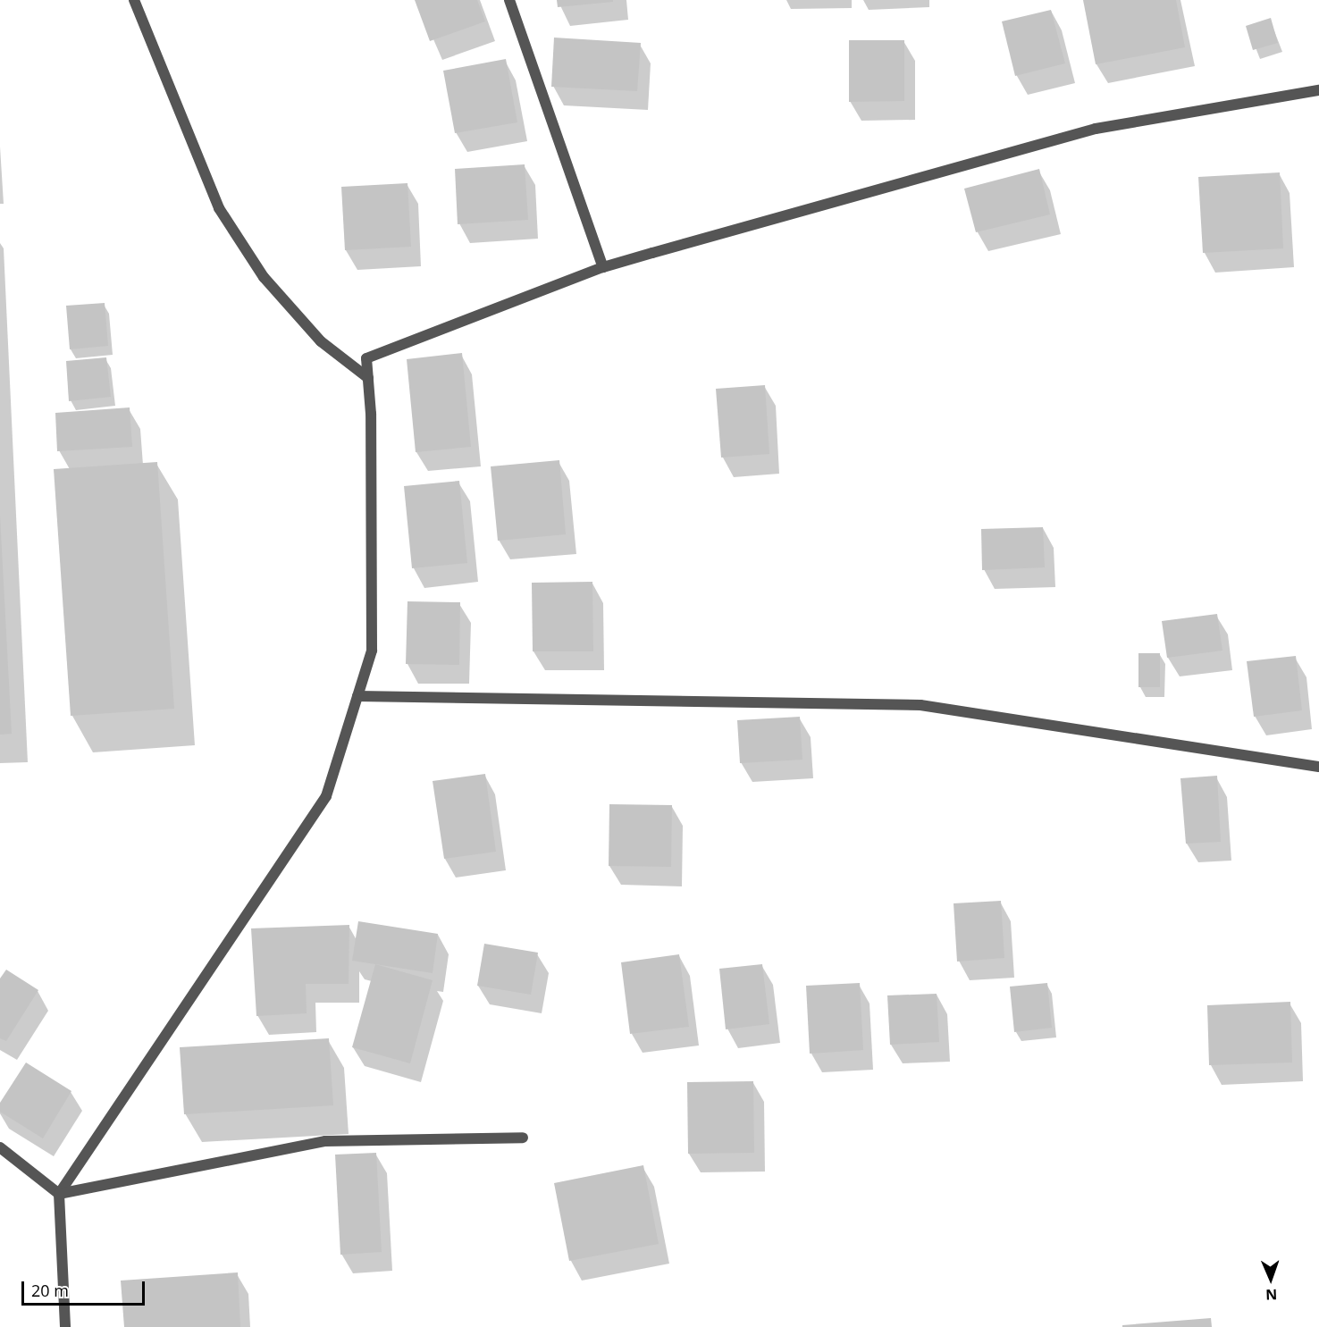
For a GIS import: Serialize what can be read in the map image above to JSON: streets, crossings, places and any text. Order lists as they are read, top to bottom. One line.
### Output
{"scale_bar":"20 m","north":"bottom"}
